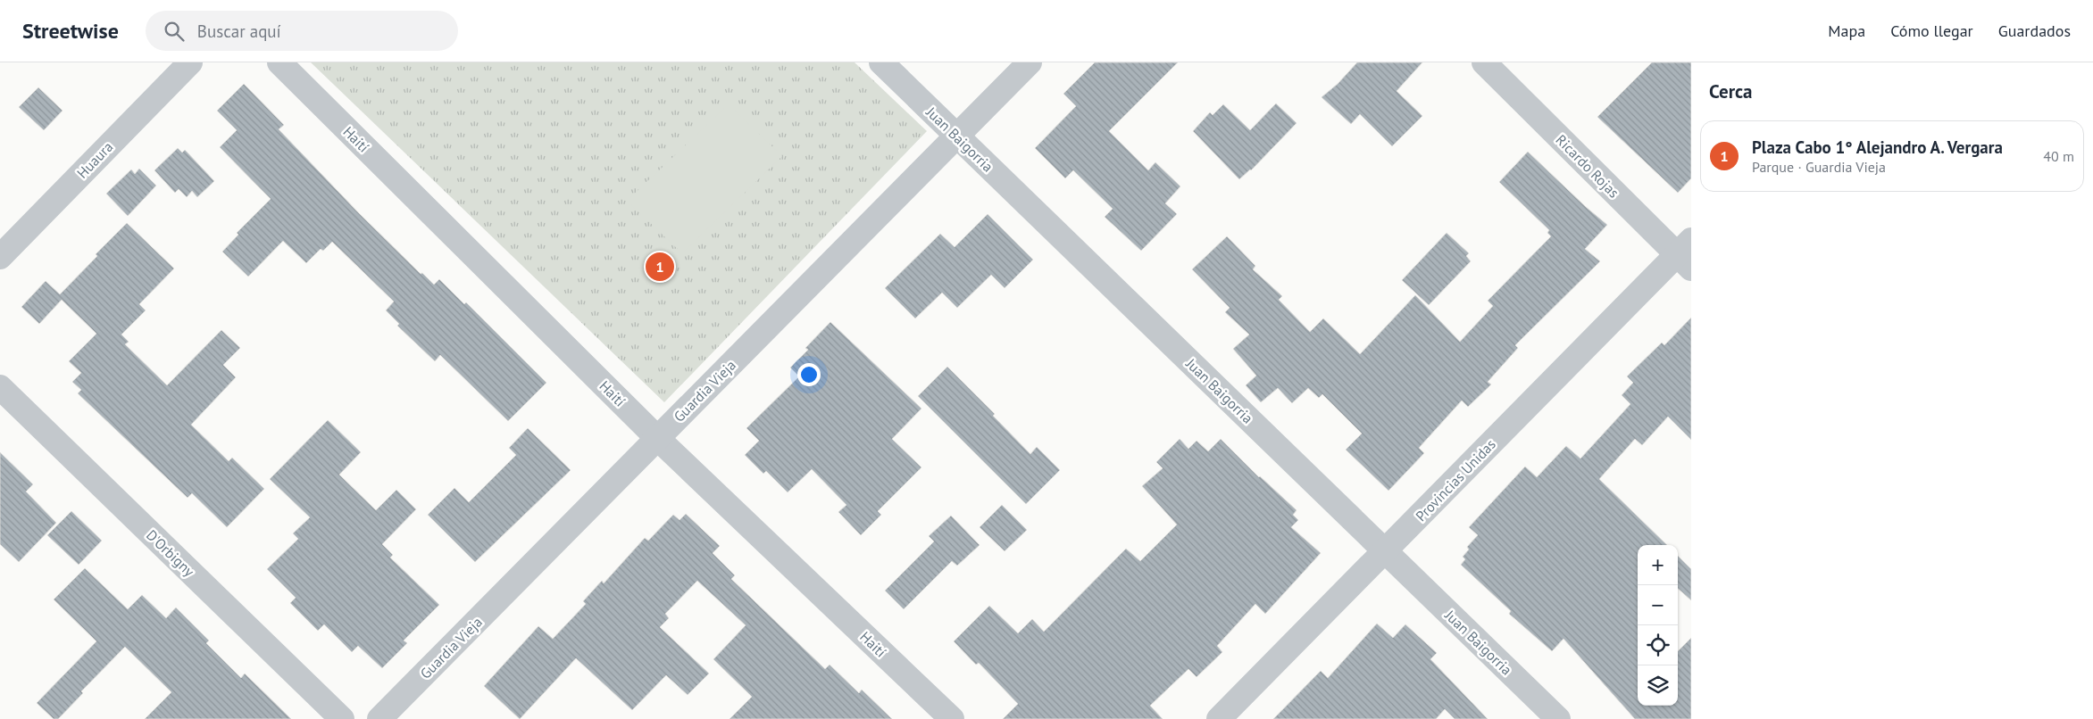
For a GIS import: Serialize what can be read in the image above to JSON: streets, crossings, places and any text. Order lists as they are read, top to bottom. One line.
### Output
{"streets":{"street":["Haití","Juan Baigorria","Huaura","Ricardo Rojas","Guardia Vieja","Provincias Unidas","D'Orbigny"]},"crossings":[["Haití","Guardia Vieja"],["Juan Baigorria","Guardia Vieja"],["Juan Baigorria","Provincias Unidas"],["Ricardo Rojas","Provincias Unidas"]],"page":{"header":"Streetwise","search":"Buscar aquí","nav":["Mapa","Cómo llegar","Guardados"],"heading":"Cerca","list":[{"mark":"1","name":"Plaza Cabo 1° Alejandro A. Vergara","note":"Parque · Guardia Vieja","value":"40 m"}],"pins":"1","map_buttons":["+","−"]}}
